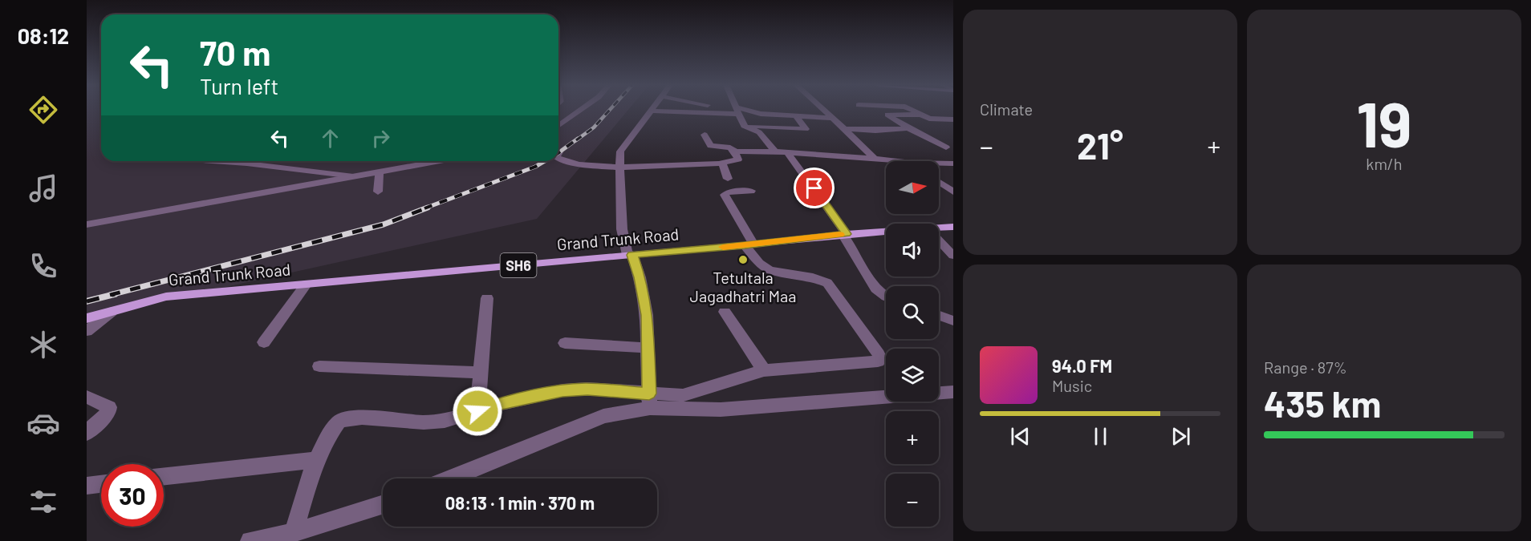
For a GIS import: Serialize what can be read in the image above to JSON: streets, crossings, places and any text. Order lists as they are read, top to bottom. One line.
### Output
{"streets":{"main road":["Grand Trunk Road","SH6"]},"places":["Tetultala Jagadhatri Maa"],"north":"right","page":{"tabs":"08:12","tile":["Climate",["19","km/h"],["Range · 87%","435 km"]],"turn":["70 m","Turn left"],"heat":["−","21°","+"],"map_buttons":["+","−"],"song":["94.0 FM","Music"],"limit":"30","trip":"08:13 · 1 min · 370 m"}}
